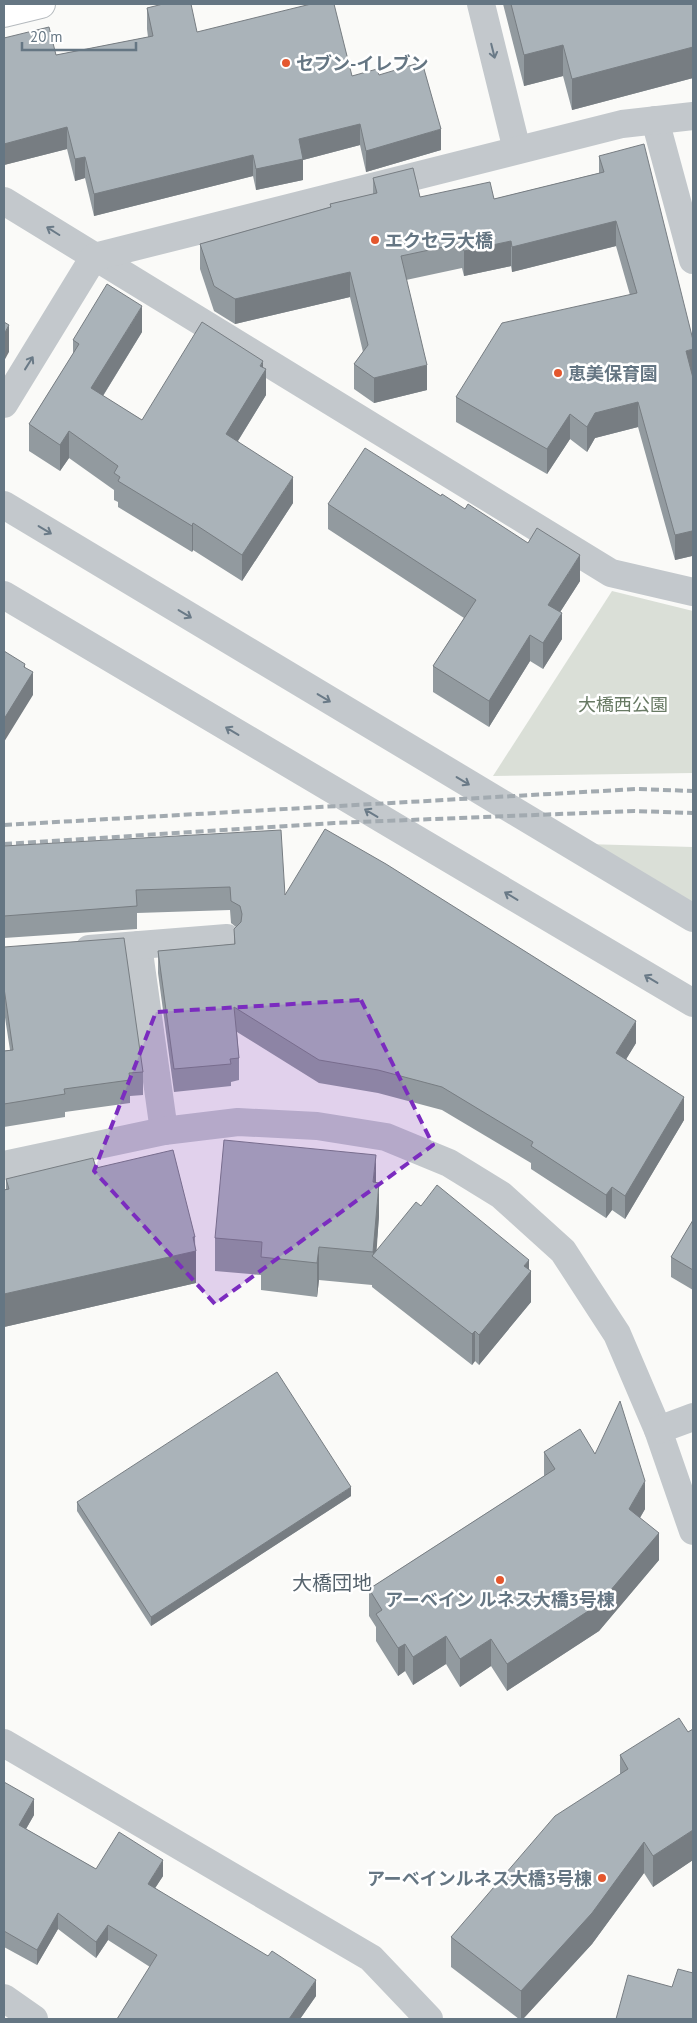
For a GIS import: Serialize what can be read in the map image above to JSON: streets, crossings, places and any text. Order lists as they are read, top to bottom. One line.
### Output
{"districts":["大橋団地"],"parks":["大橋西公園"],"places":["セブン-イレブン","エクセラ大橋","恵美保育園","アーベイン ルネス大橋3号棟","アーベインルネス大橋3号棟"],"scale_bar":"20 m"}
